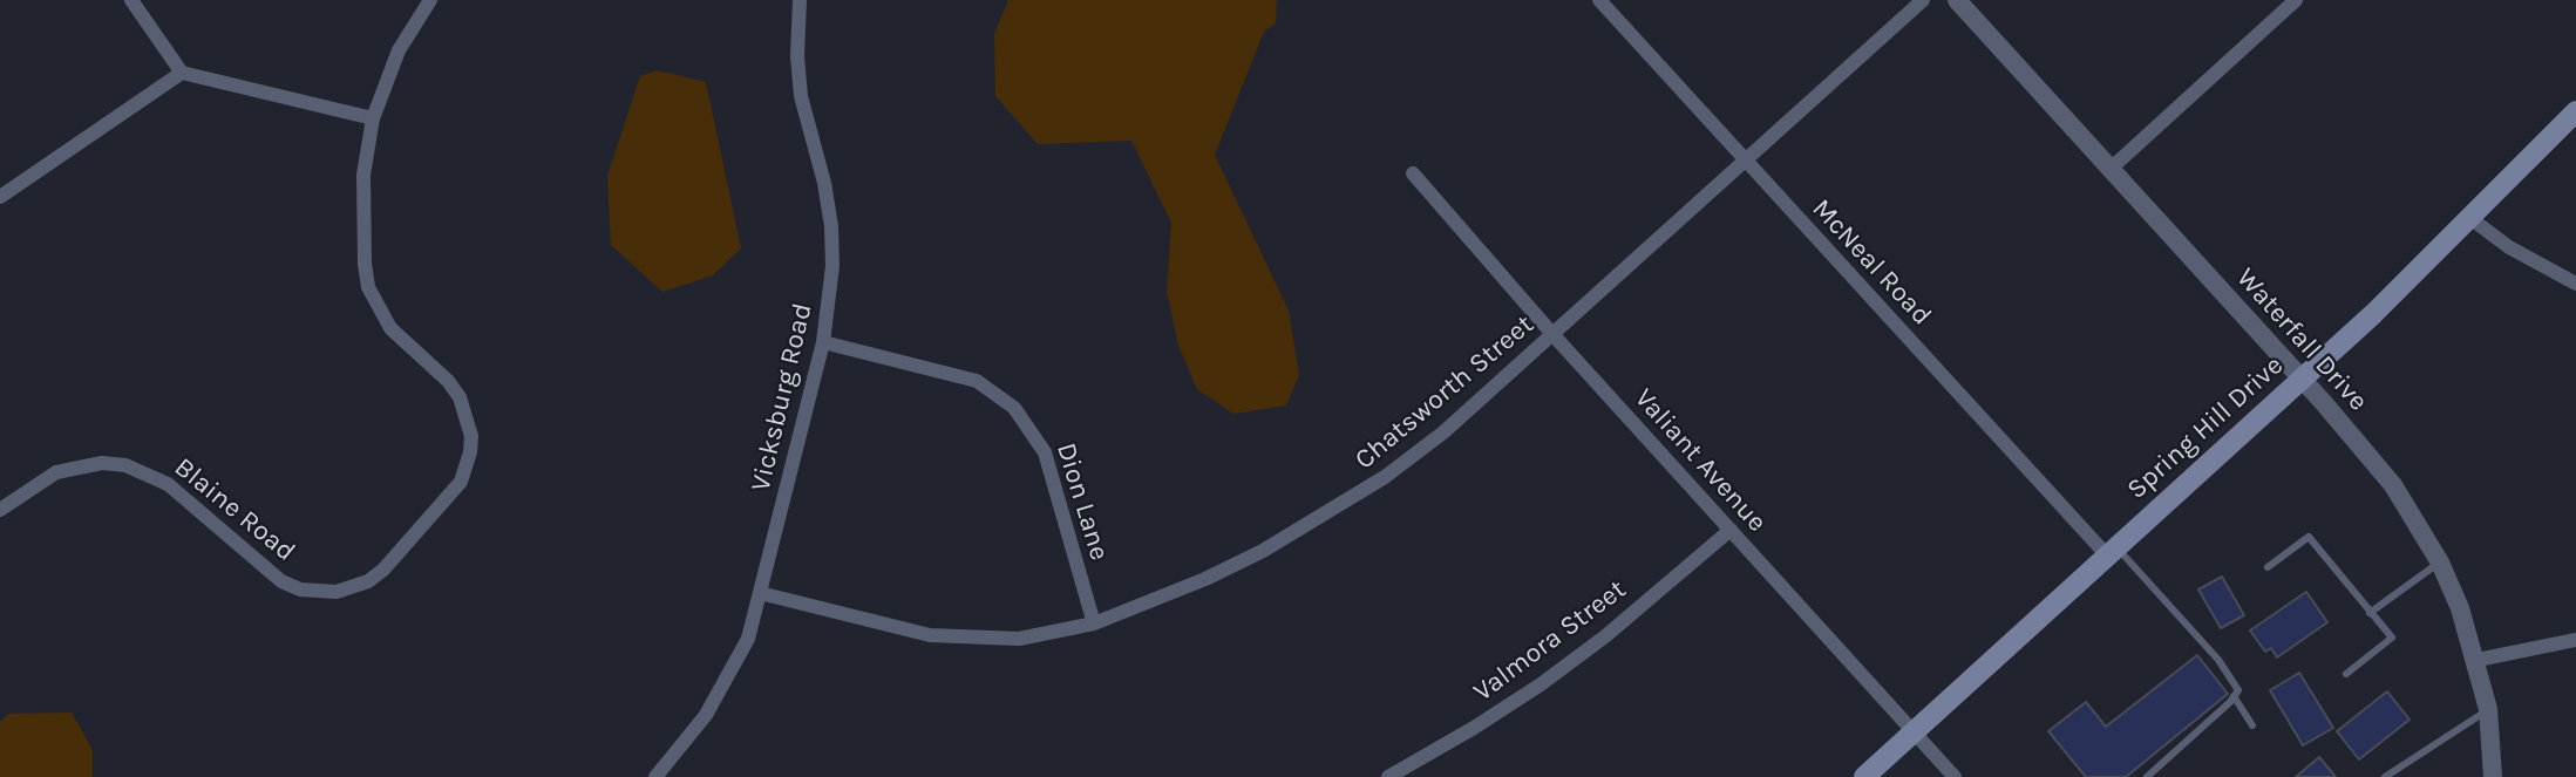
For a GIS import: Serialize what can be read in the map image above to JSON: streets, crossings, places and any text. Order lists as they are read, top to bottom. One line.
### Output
{"streets":{"main road":["Spring Hill Drive"],"street":["McNeal Road","Waterfall Drive","Chatsworth Street","Vicksburg Road","Valiant Avenue","Dion Lane","Blaine Road","Valmora Street"]},"crossings":[["McNeal Road","Chatsworth Street"],["McNeal Road","Spring Hill Drive"],["Waterfall Drive","Spring Hill Drive"],["Chatsworth Street","Vicksburg Road"],["Chatsworth Street","Valiant Avenue"],["Chatsworth Street","Dion Lane"],["Vicksburg Road","Dion Lane"],["Spring Hill Drive","Valiant Avenue"],["Valiant Avenue","Valmora Street"]]}
